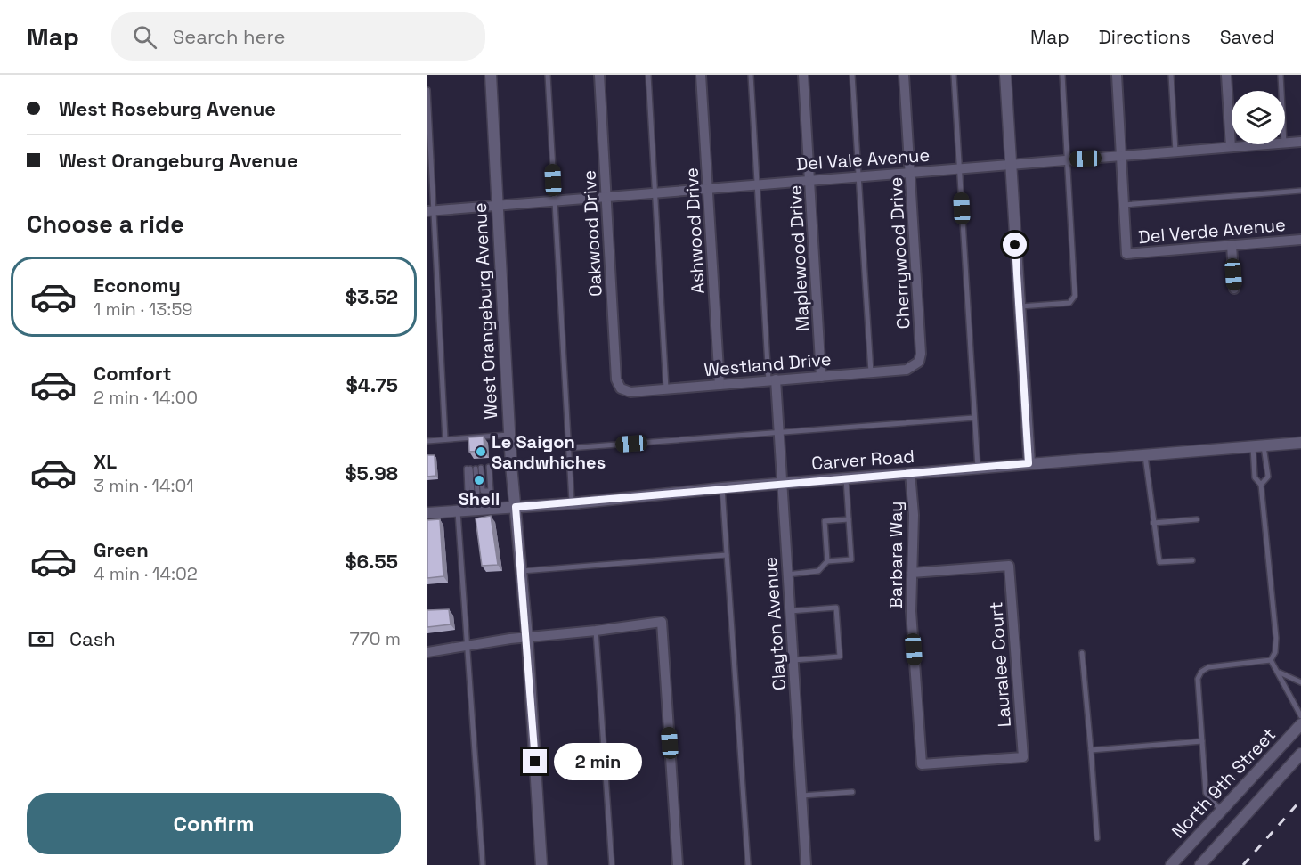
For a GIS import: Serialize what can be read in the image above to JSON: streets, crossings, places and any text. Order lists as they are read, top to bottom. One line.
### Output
{"streets":{"street":["Del Vale Avenue","Ashwood Drive","Del Verde Avenue","Oakwood Drive","Cherrywood Drive","Maplewood Drive","West Orangeburg Avenue","Westland Drive","Carver Road","Barbara Way","Clayton Avenue","Lauralee Court","North 9th Street"]},"crossings":[["Del Vale Avenue","Ashwood Drive"],["Del Vale Avenue","Oakwood Drive"],["Del Vale Avenue","Cherrywood Drive"],["Del Vale Avenue","Maplewood Drive"],["Del Vale Avenue","West Orangeburg Avenue"],["Ashwood Drive","Westland Drive"],["Oakwood Drive","Westland Drive"],["Cherrywood Drive","Westland Drive"],["Maplewood Drive","Westland Drive"],["West Orangeburg Avenue","Carver Road"],["Westland Drive","Clayton Avenue"],["Carver Road","Barbara Way"],["Carver Road","Clayton Avenue"],["Barbara Way","Lauralee Court"]],"places":["Le Saigon Sandwhiches","Shell"],"page":{"header":"Map","search":"Search here","nav":["Map","Directions","Saved"],"banner":["West Roseburg Avenue","West Orangeburg Avenue"],"heading":"Choose a ride","list":[{"name":"Economy","note":"1 min · 13:59","value":"$3.52"},{"name":"Comfort","note":"2 min · 14:00","value":"$4.75"},{"name":"XL","note":"3 min · 14:01","value":"$5.98"},{"name":"Green","note":"4 min · 14:02","value":"$6.55"}],"pay":["Cash","770 m"],"bubble":"2 min","buttons":"Confirm"}}
